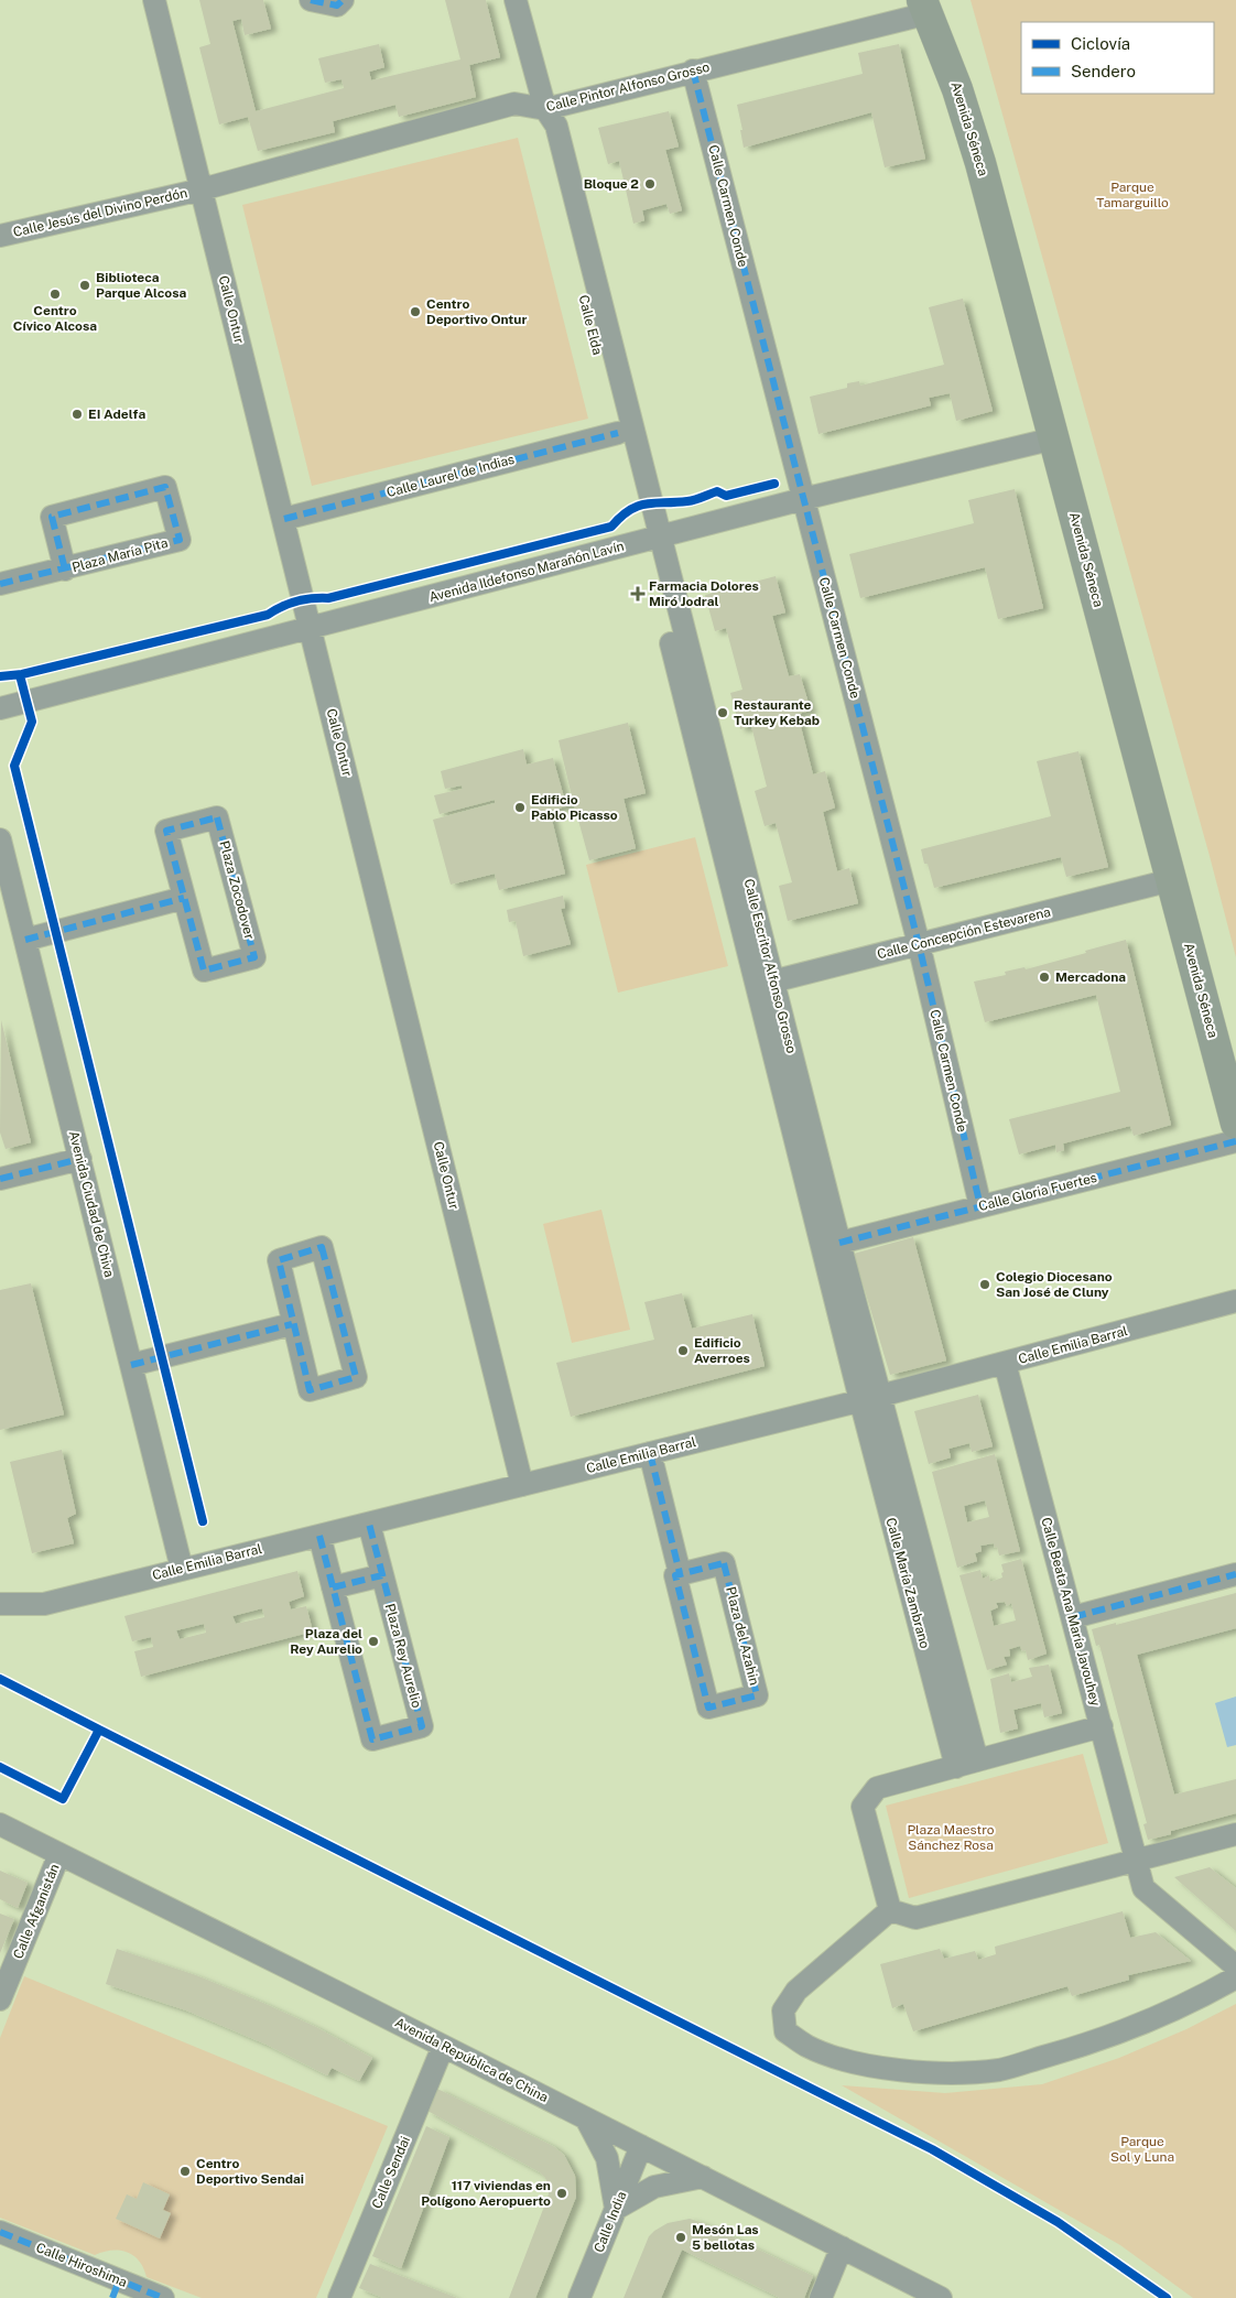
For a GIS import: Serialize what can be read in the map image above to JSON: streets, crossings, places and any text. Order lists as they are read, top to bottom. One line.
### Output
{"streets":{"street":["Calle Pintor Alfonso Grosso","Avenida Séneca","Calle Carmen Conde","Calle Jesús del Divino Perdón","Calle Ontur","Calle Elda","Calle Laurel de Indias","Plaza María Pita","Avenida Ildefonso Marañón Lavín","Plaza Zocodover","Calle Concepción Estevarena","Calle Escritor Alfonso Grosso","Calle Gloria Fuertes","Avenida Ciudad de Chiva","Calle Emilia Barral","Calle María Zambrano","Calle Beata Ana María Javouhey","Plaza del Azahin","Plaza Rey Aurelio","Calle Afganistán","Avenida República de China","Calle Sendai","Calle India","Calle Hiroshima"]},"crossings":[["Calle Pintor Alfonso Grosso","Avenida Séneca"],["Calle Pintor Alfonso Grosso","Calle Carmen Conde"],["Calle Pintor Alfonso Grosso","Calle Jesús del Divino Perdón"],["Calle Pintor Alfonso Grosso","Calle Ontur"],["Calle Pintor Alfonso Grosso","Calle Elda"],["Avenida Séneca","Avenida Ildefonso Marañón Lavín"],["Avenida Séneca","Calle Concepción Estevarena"],["Calle Carmen Conde","Avenida Ildefonso Marañón Lavín"],["Calle Carmen Conde","Calle Concepción Estevarena"],["Calle Carmen Conde","Calle Gloria Fuertes"],["Calle Jesús del Divino Perdón","Calle Ontur"],["Calle Ontur","Calle Laurel de Indias"],["Calle Ontur","Avenida Ildefonso Marañón Lavín"],["Calle Ontur","Calle Emilia Barral"],["Calle Elda","Calle Laurel de Indias"],["Calle Elda","Avenida Ildefonso Marañón Lavín"],["Calle Elda","Calle Escritor Alfonso Grosso"],["Avenida Ildefonso Marañón Lavín","Calle Escritor Alfonso Grosso"],["Calle Concepción Estevarena","Calle Escritor Alfonso Grosso"],["Calle Escritor Alfonso Grosso","Calle Gloria Fuertes"],["Calle Escritor Alfonso Grosso","Calle Emilia Barral"],["Calle Escritor Alfonso Grosso","Calle María Zambrano"],["Avenida Ciudad de Chiva","Calle Emilia Barral"],["Calle Emilia Barral","Calle María Zambrano"],["Calle Emilia Barral","Calle Beata Ana María Javouhey"],["Calle Emilia Barral","Plaza del Azahin"],["Calle Emilia Barral","Plaza Rey Aurelio"],["Calle Afganistán","Avenida República de China"],["Avenida República de China","Calle Sendai"],["Avenida República de China","Calle India"]],"parks":["Parque Tamarguillo","Plaza Maestro Sánchez Rosa","Parque Sol y Luna"],"places":{"other":["Bloque 2","Biblioteca Parque Alcosa","Centro Cívico Alcosa","Centro Deportivo Ontur","EI Adelfa","Restaurante Turkey Kebab","Edificio Pablo Picasso","Mercadona","Colegio Diocesano San José de Cluny","Edificio Averroes","Plaza del Rey Aurelio","Centro Deportivo Sendai","117 viviendas en Polígono Aeropuerto","Mesón Las 5 bellotas"],"health":["Farmacia Dolores Miró Jodral"]},"legend":["Ciclovía","Sendero"]}
